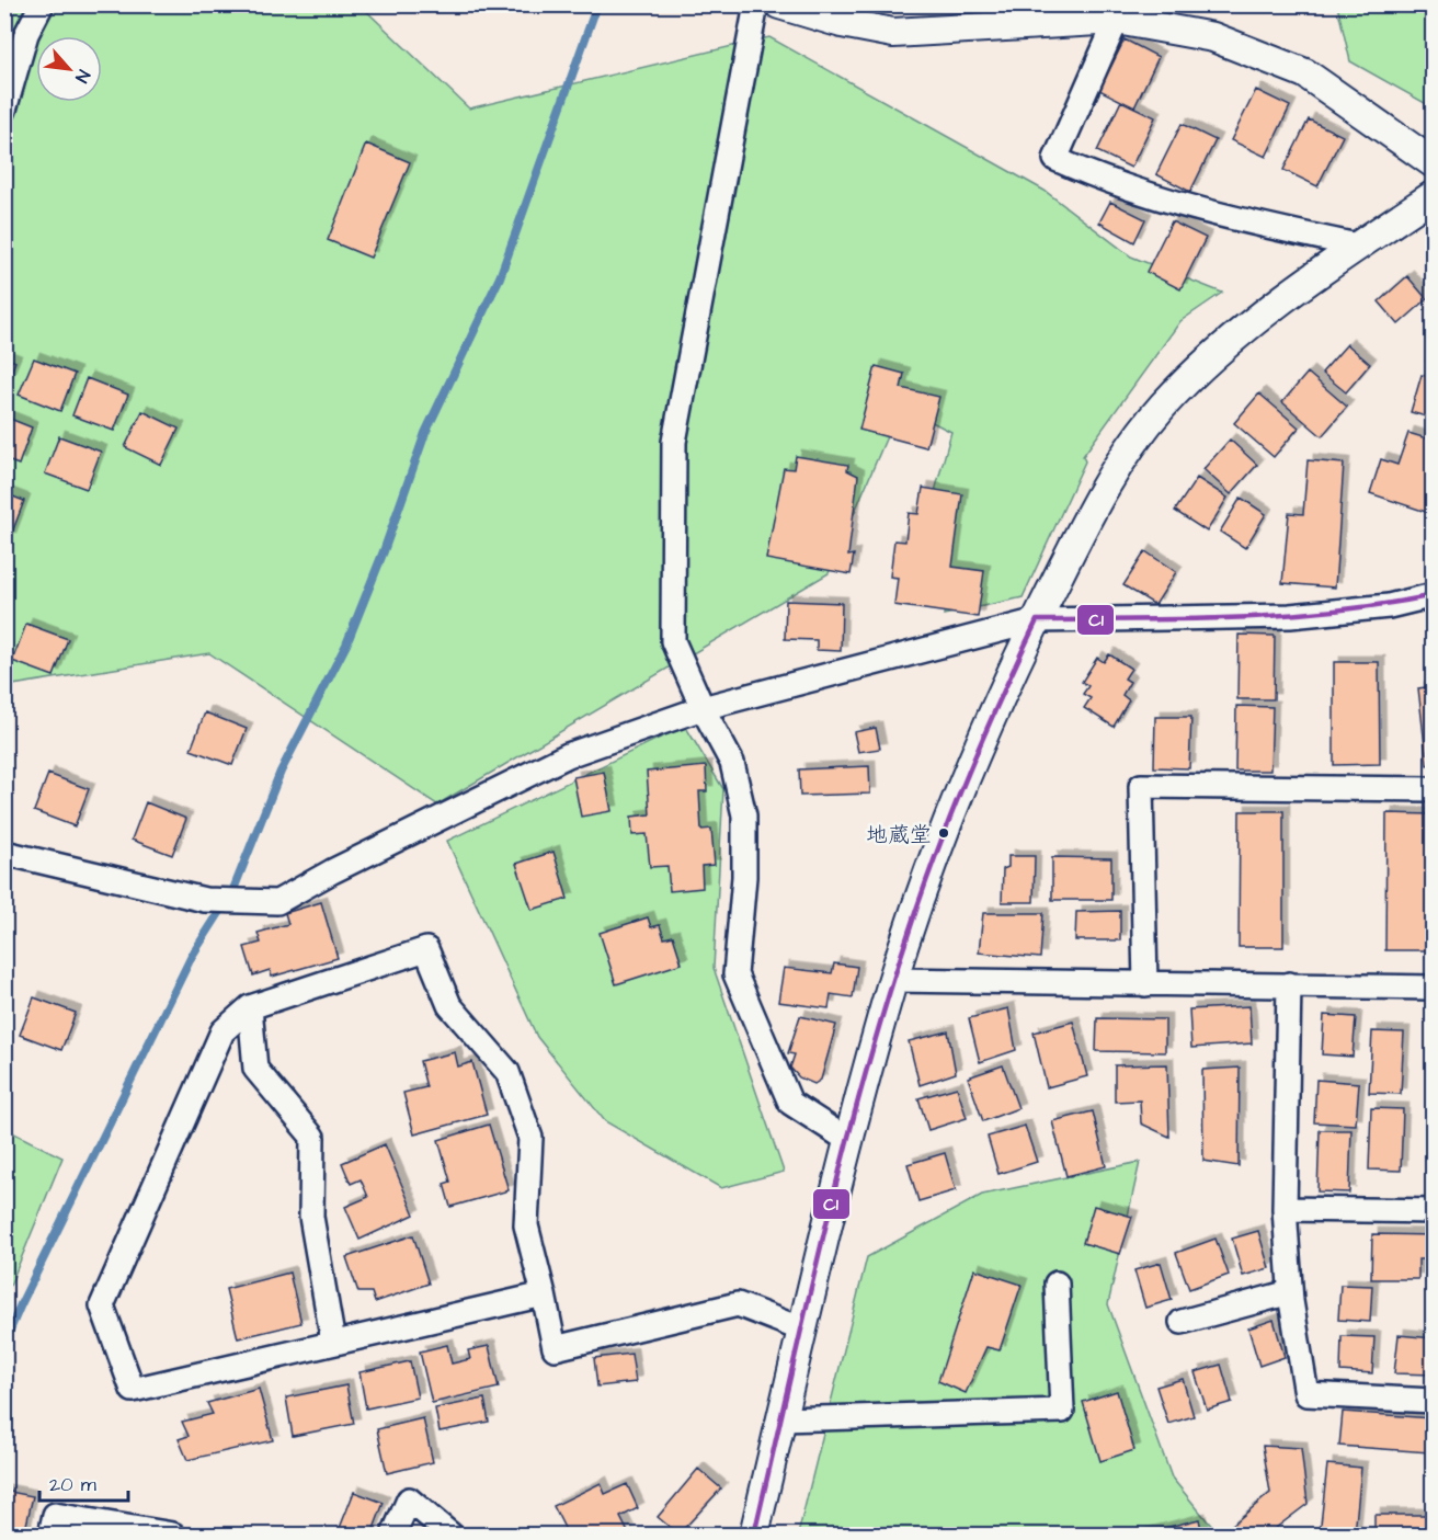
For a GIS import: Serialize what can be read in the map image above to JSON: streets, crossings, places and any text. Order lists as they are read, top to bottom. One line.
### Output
{"places":["地蔵堂"],"lines":["transit line C1"],"scale_bar":"20 m","north":"bottom right"}
